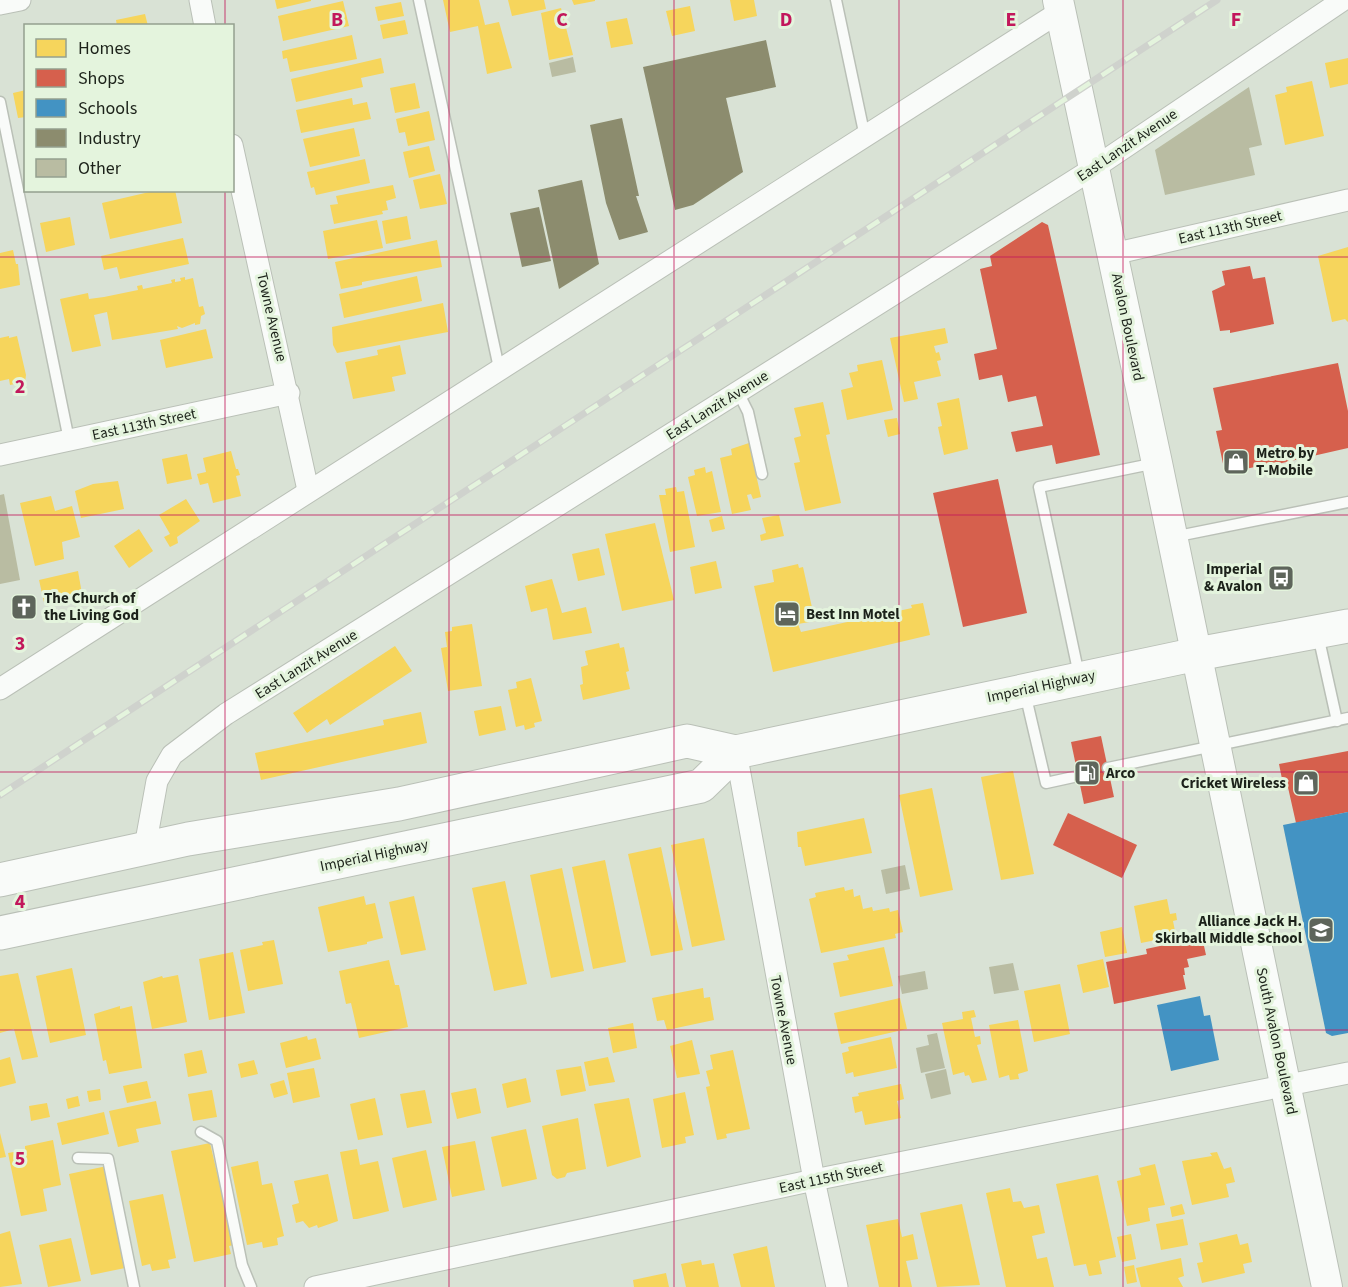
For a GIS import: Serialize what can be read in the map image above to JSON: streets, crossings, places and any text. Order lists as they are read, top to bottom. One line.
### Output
{"streets":{"main road":["Avalon Boulevard","Imperial Highway","South Avalon Boulevard"],"street":["East Lanzit Avenue","East 113th Street","Towne Avenue","East 115th Street"]},"crossings":[["East Lanzit Avenue","Avalon Boulevard"],["East Lanzit Avenue","Imperial Highway"],["East 113th Street","Towne Avenue"],["East 113th Street","Avalon Boulevard"],["Towne Avenue","Imperial Highway"],["Towne Avenue","East 115th Street"],["Avalon Boulevard","Imperial Highway"],["Avalon Boulevard","South Avalon Boulevard"],["Imperial Highway","South Avalon Boulevard"],["South Avalon Boulevard","East 115th Street"]],"places":{"shop":["Metro by T-Mobile","Cricket Wireless"],"bus stop":["Imperial & Avalon"],"church":["The Church of the Living God"],"hotel":["Best Inn Motel"],"fuel station":["Arco"],"school or university":["Alliance Jack H. Skirball Middle School"]},"legend":["Homes","Shops","Schools","Industry","Other"],"grid":{"columns":["B","C","D","E","F"],"rows":["2","3","4","5"]}}
